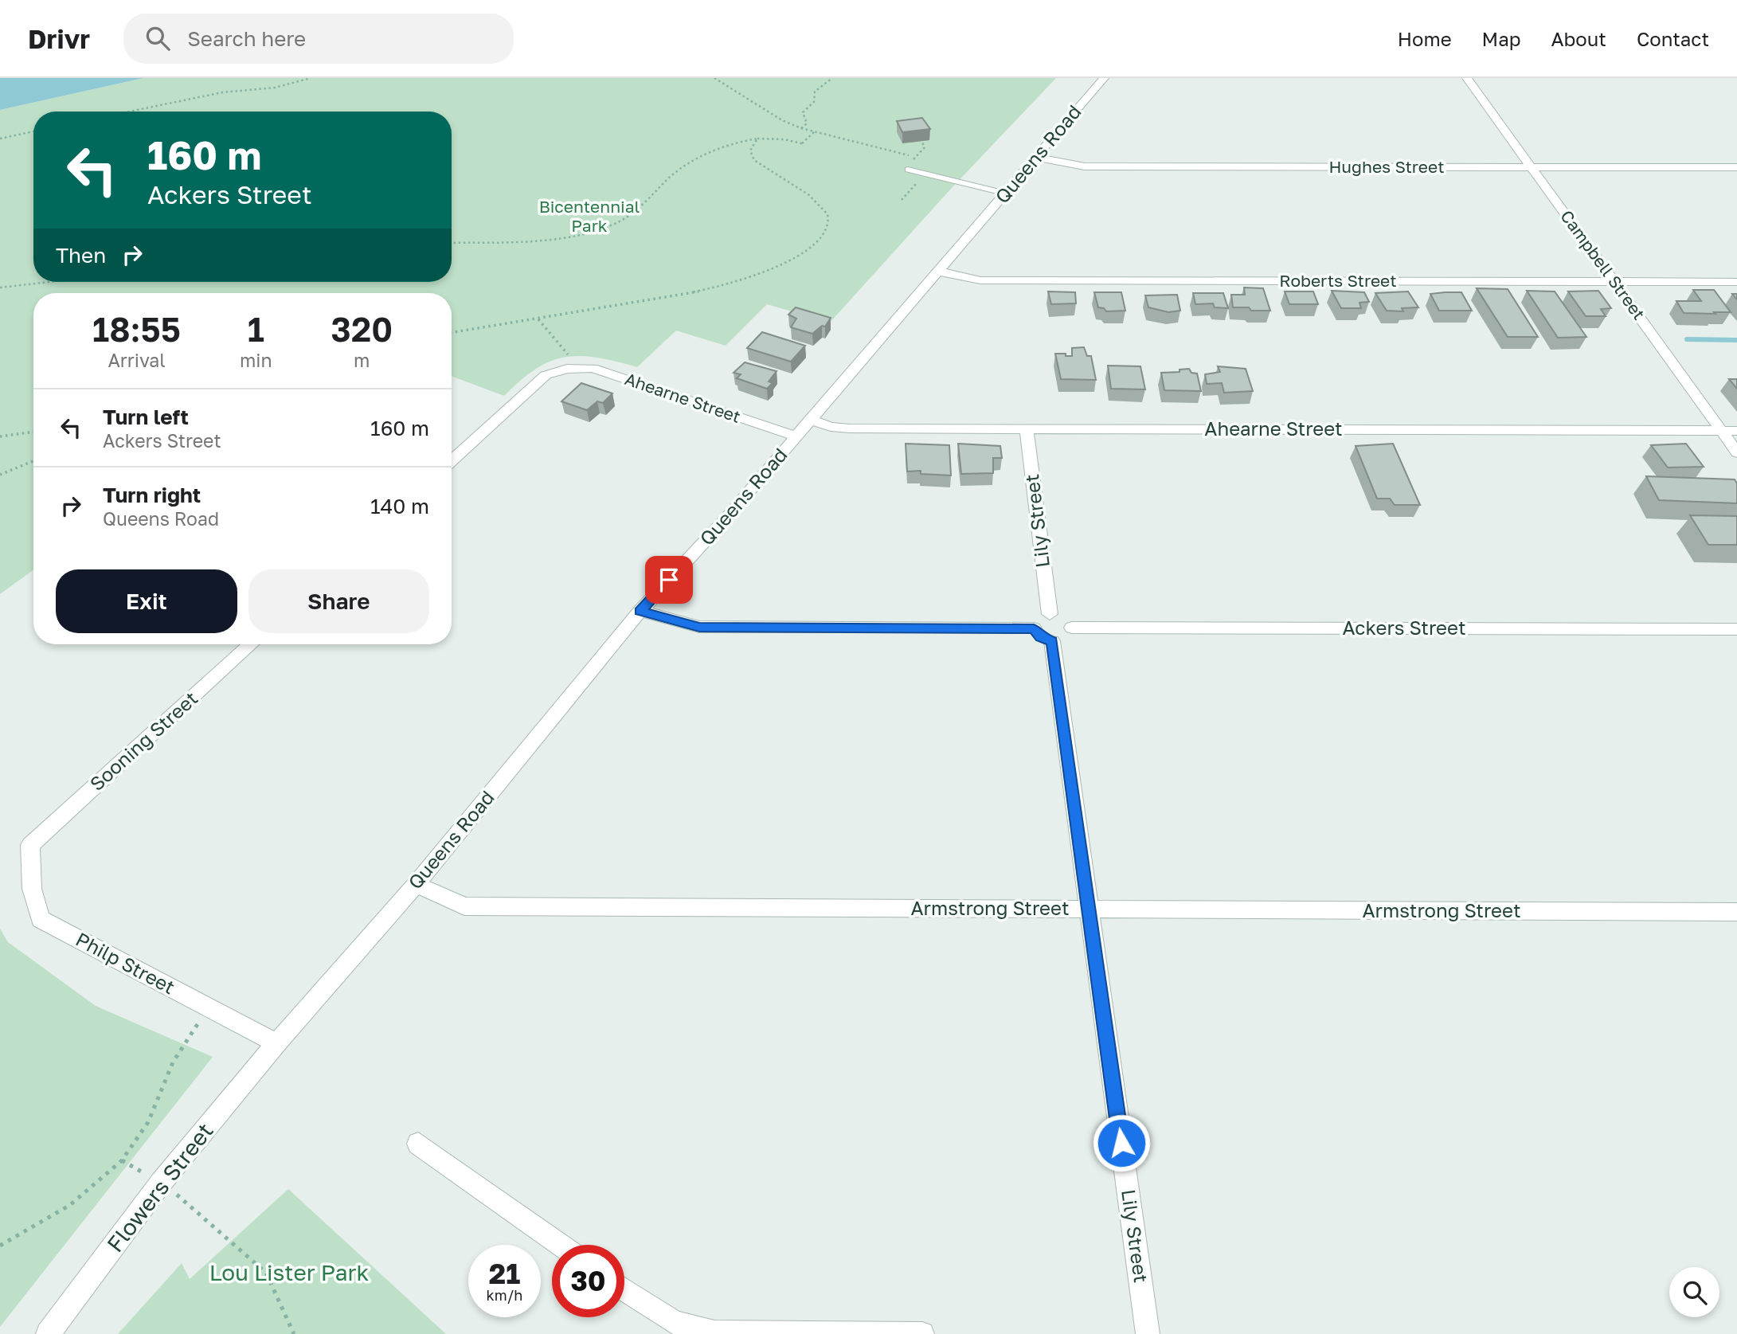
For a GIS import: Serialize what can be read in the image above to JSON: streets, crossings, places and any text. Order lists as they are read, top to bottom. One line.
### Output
{"streets":{"street":["Queens Road","Hughes Street","Campbell Street","Roberts Street","Ahearne Street","Lily Street","Ackers Street","Sooning Street","Armstrong Street","Philp Street","Flowers Street"]},"crossings":[["Queens Road","Hughes Street"],["Queens Road","Roberts Street"],["Queens Road","Ahearne Street"],["Queens Road","Armstrong Street"],["Queens Road","Philp Street"],["Queens Road","Flowers Street"],["Hughes Street","Campbell Street"],["Campbell Street","Roberts Street"],["Campbell Street","Ahearne Street"],["Ahearne Street","Lily Street"],["Lily Street","Ackers Street"],["Lily Street","Armstrong Street"],["Sooning Street","Philp Street"],["Philp Street","Flowers Street"]],"parks":["Bicentennial Park","Lou Lister Park"],"page":{"header":"Drivr","search":"Search here","nav":["Home","Map","About","Contact"],"turn":["160 m","Ackers Street"],"then":"Then","eta":["18:55","Arrival","1","min","320","m"],"list":[{"name":"Turn left","note":"Ackers Street","value":"160 m"},{"name":"Turn right","note":"Queens Road","value":"140 m"}],"buttons":["Exit","Share"],"speed":"21 km/h","limit":"30"}}
